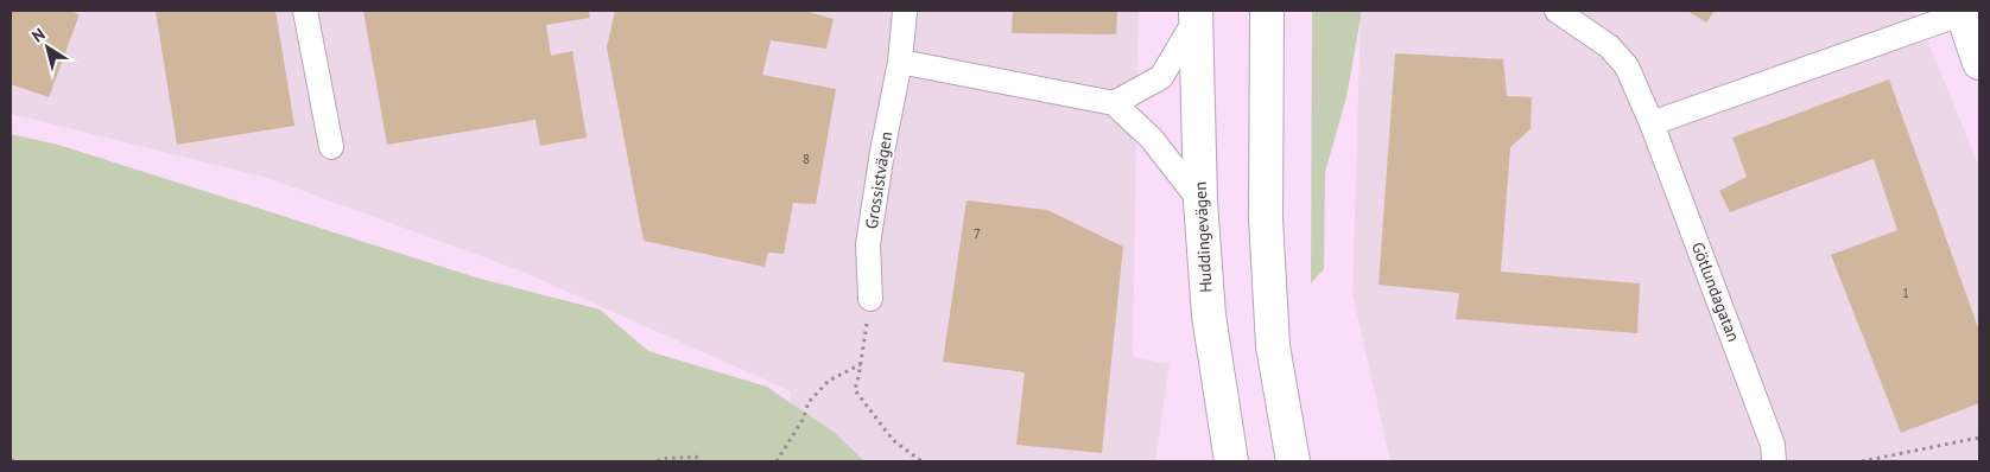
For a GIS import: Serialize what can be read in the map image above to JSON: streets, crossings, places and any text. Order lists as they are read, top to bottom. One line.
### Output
{"streets":{"main road":["Huddingevägen"],"street":["Grossistvägen","Götlundagatan"]},"house_numbers":["8","7","1"],"north":"top left"}
